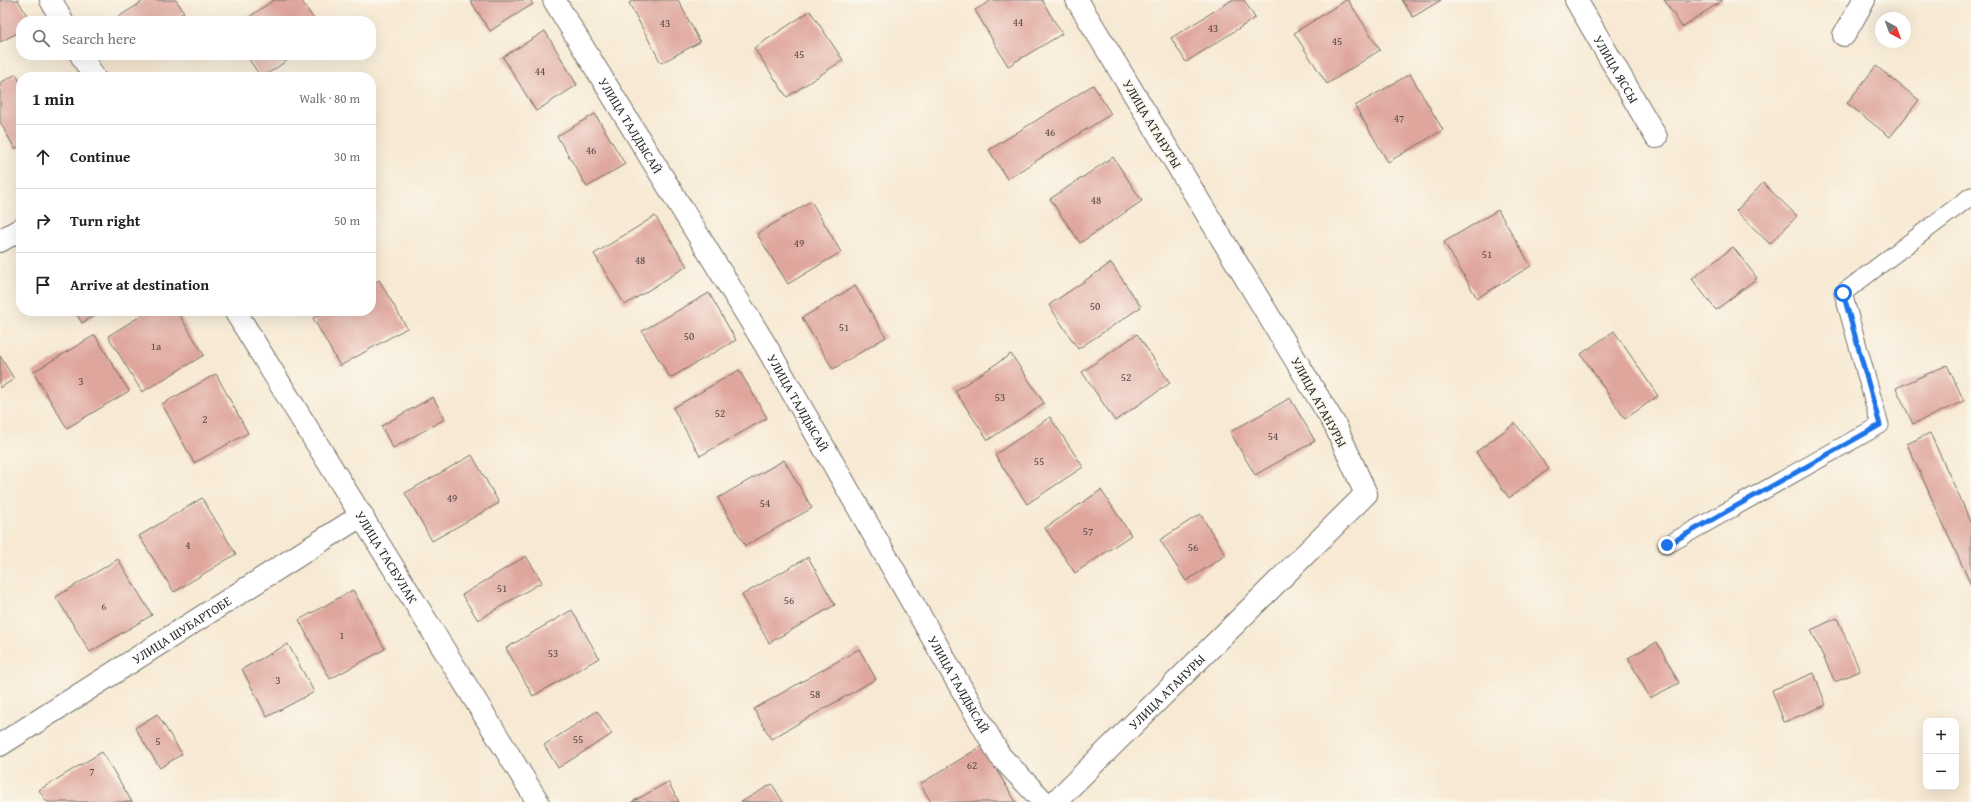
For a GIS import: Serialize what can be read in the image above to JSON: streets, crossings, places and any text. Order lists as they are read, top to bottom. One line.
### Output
{"streets":{"street":["УЛИЦА ЯССЫ","УЛИЦА АТАНУРЫ","УЛИЦА ТАЛДЫСАЙ","УЛИЦА ТАСБУЛАК","УЛИЦА ШУБАРТОБЕ"]},"crossings":[["УЛИЦА ТАСБУЛАК","УЛИЦА ШУБАРТОБЕ"]],"house_numbers":["44","43","43","45","45","44","47","46","46","48","49","51","48","50","51","50","1а","52","3","53","52","2","54","55","49","54","57","4","56","51","56","6","1","53","3","58","55","5","62","7"],"north":"bottom right","page":{"search":"Search here","heading":["1 min","Walk · 80 m"],"list":[["Continue","30 m"],["Turn right","50 m"],"Arrive at destination"],"map_buttons":["+","−"]}}
